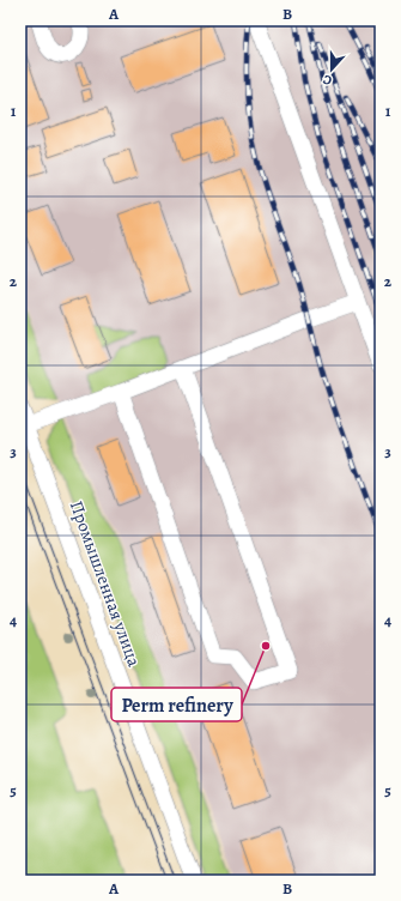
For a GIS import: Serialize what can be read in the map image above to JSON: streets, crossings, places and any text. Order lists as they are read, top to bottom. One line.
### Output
{"streets":{"street":["Промышленная улица"]},"places":["Perm refinery"],"north":"bottom","grid":{"columns":["A","B"],"rows":["1","2","3","4","5"]}}
